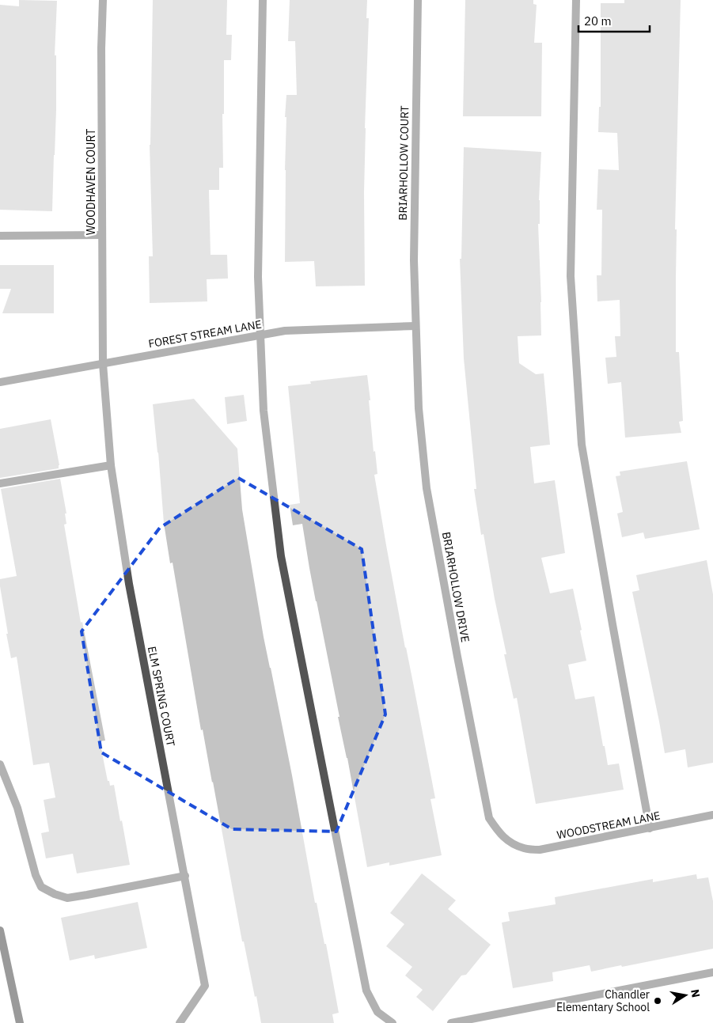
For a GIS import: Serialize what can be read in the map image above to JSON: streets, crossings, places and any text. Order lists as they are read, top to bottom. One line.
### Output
{"streets":{"street":["BRIARHOLLOW COURT","WOODHAVEN COURT","FOREST STREAM LANE","BRIARHOLLOW DRIVE","ELM SPRING COURT","WOODSTREAM LANE"]},"crossings":[["BRIARHOLLOW COURT","FOREST STREAM LANE"],["BRIARHOLLOW COURT","BRIARHOLLOW DRIVE"],["WOODHAVEN COURT","FOREST STREAM LANE"],["WOODHAVEN COURT","ELM SPRING COURT"],["FOREST STREAM LANE","BRIARHOLLOW DRIVE"],["FOREST STREAM LANE","ELM SPRING COURT"],["BRIARHOLLOW DRIVE","WOODSTREAM LANE"]],"places":["Chandler Elementary School"],"scale_bar":"20 m","north":"right"}
